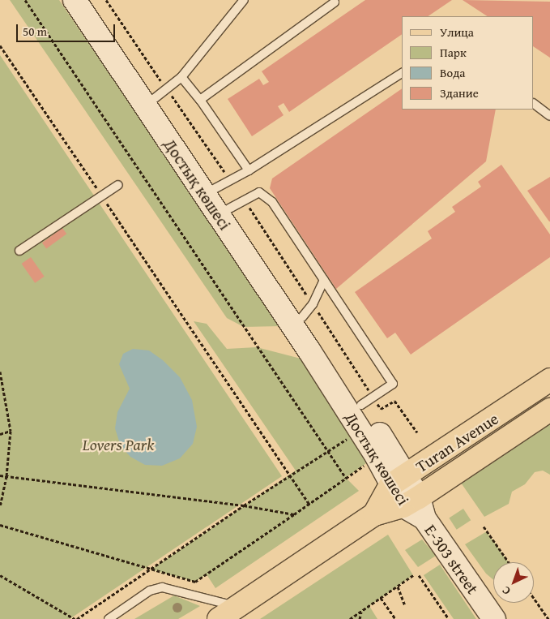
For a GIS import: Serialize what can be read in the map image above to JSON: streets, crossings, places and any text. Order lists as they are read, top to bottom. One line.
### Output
{"streets":{"main road":["Turan Avenue"],"street":["Достық көшесі","E-303 street"]},"crossings":[["Достық көшесі","Turan Avenue"],["Достық көшесі","E-303 street"]],"parks":["Lovers Park"],"legend":["Улица","Парк","Вода","Здание"],"scale_bar":"50 m","north":"bottom left"}
